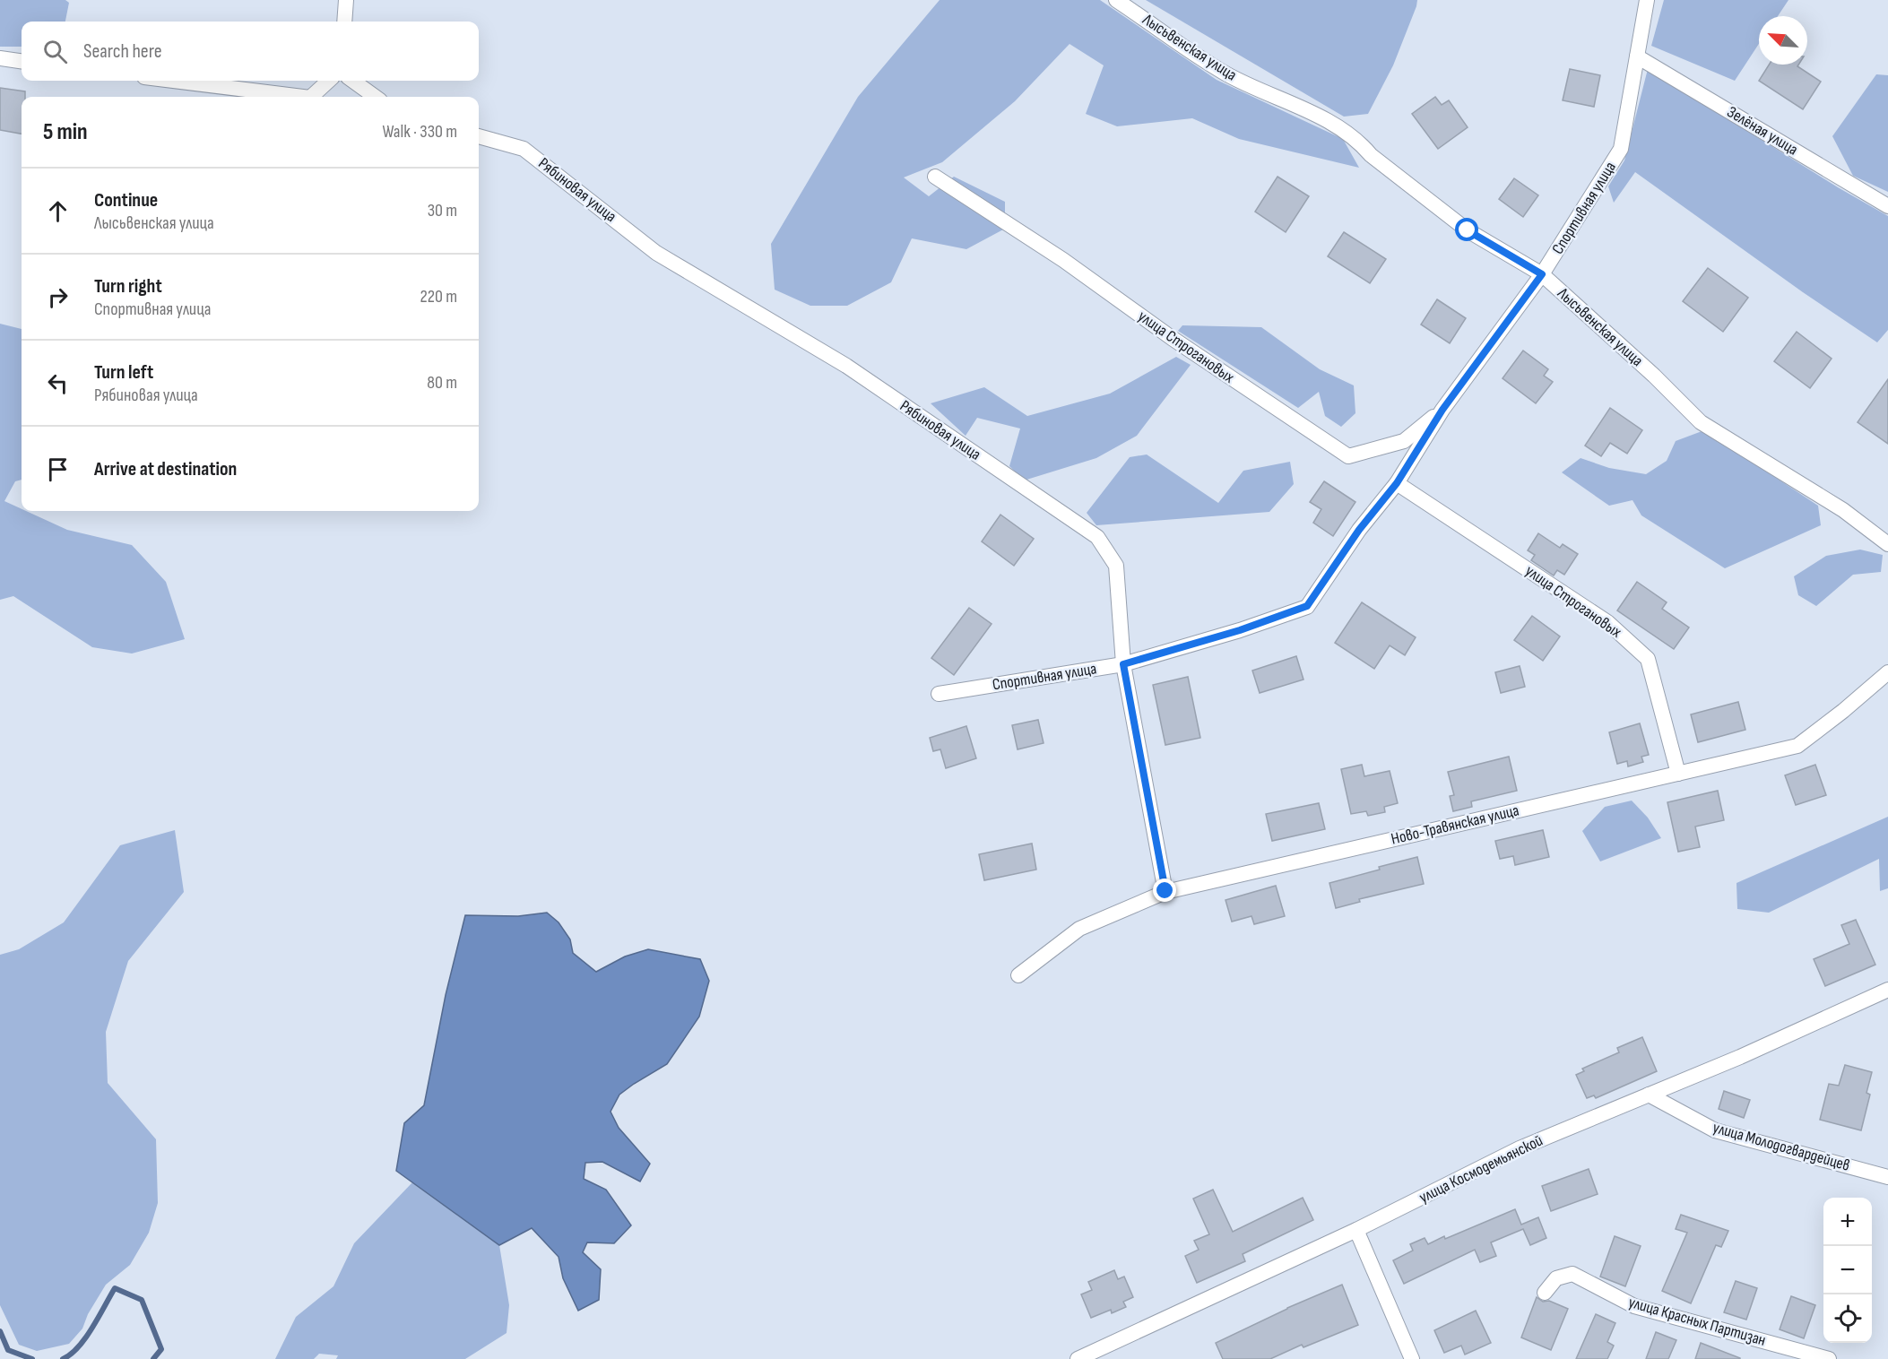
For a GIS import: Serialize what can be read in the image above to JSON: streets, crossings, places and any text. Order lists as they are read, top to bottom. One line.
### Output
{"streets":{"street":["Лысьвенская улица","Зелёная улица","Рябиновая улица","Спортивная улица","улица Строгановых","Ново-Травянская улица","улица Молодогвардейцев","улица Космодемьянской","улица Красных Партизан"]},"crossings":[["Лысьвенская улица","Спортивная улица"],["Зелёная улица","Спортивная улица"],["Рябиновая улица","Спортивная улица"],["Рябиновая улица","Ново-Травянская улица"],["Спортивная улица","улица Строгановых"],["улица Строгановых","Ново-Травянская улица"],["улица Молодогвардейцев","улица Космодемьянской"]],"north":"top left","page":{"search":"Search here","heading":["5 min","Walk · 330 m"],"list":[["Continue","Лысьвенская улица","30 m"],["Turn right","Спортивная улица","220 m"],["Turn left","Рябиновая улица","80 m"],"Arrive at destination"],"map_buttons":["+","−"]}}
